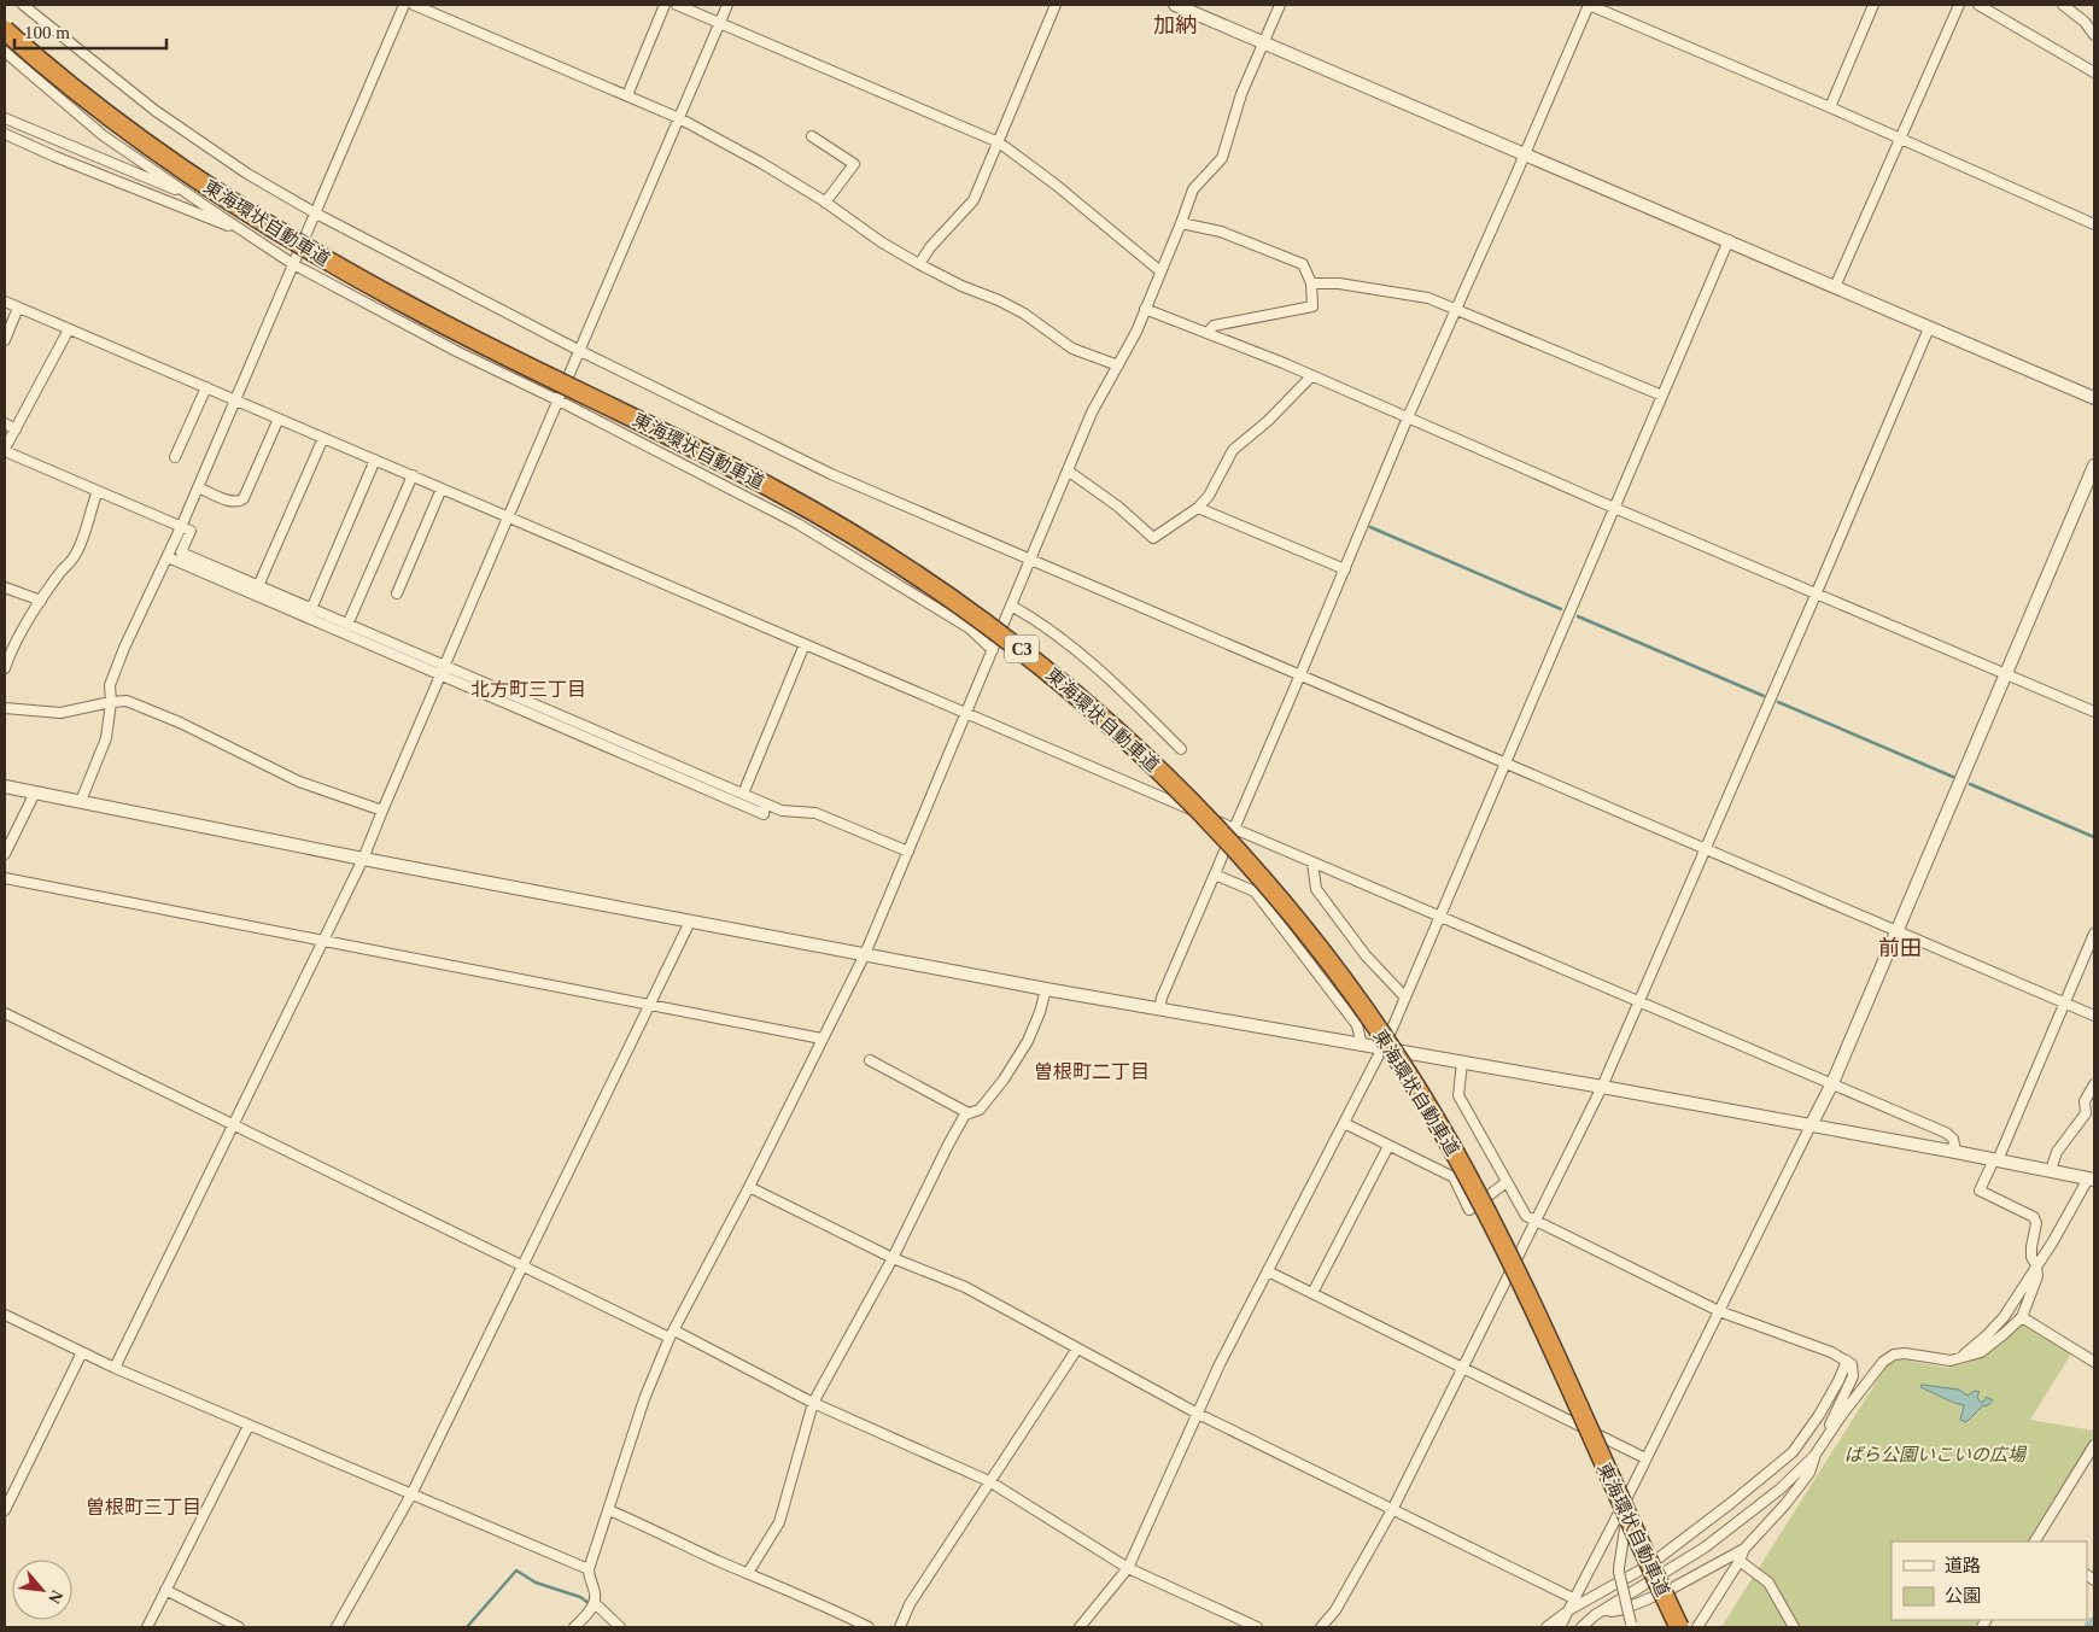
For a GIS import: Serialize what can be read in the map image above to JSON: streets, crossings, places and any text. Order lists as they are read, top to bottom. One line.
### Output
{"streets":{"highway":["東海環状自動車道","C3"]},"districts":["加納","北方町三丁目","前田","曽根町二丁目","曽根町三丁目"],"parks":["ばら公園いこいの広場"],"legend":["道路","公園"],"scale_bar":"100 m","north":"bottom right"}
